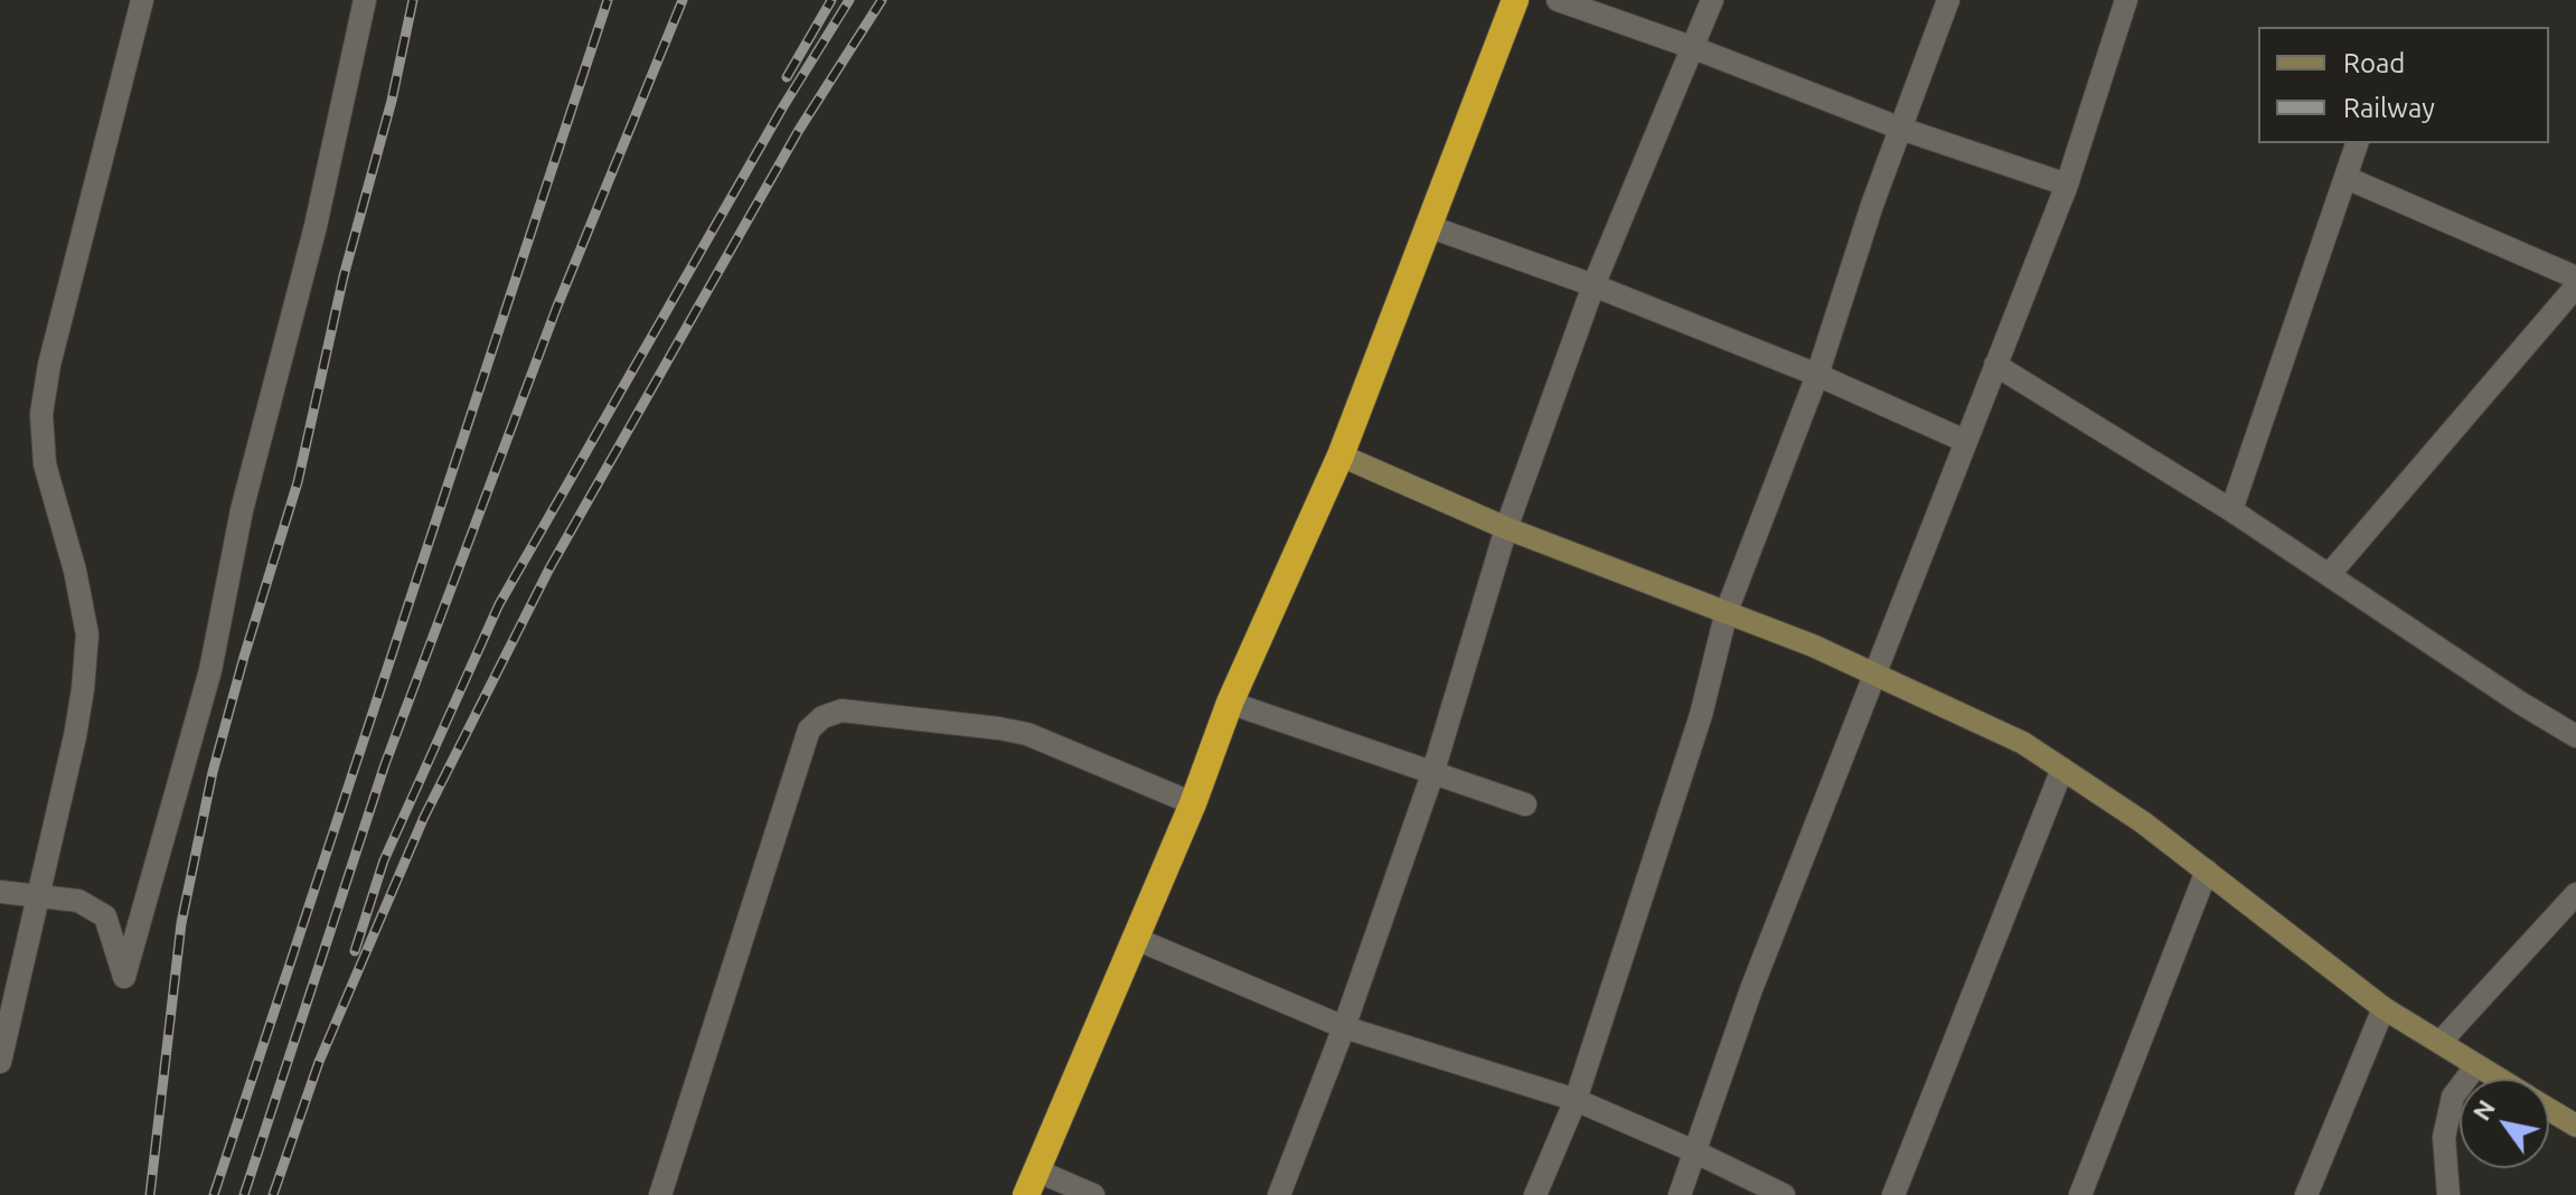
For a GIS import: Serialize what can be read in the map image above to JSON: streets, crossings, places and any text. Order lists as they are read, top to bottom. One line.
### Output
{"legend":["Road","Railway"],"north":"top left"}
